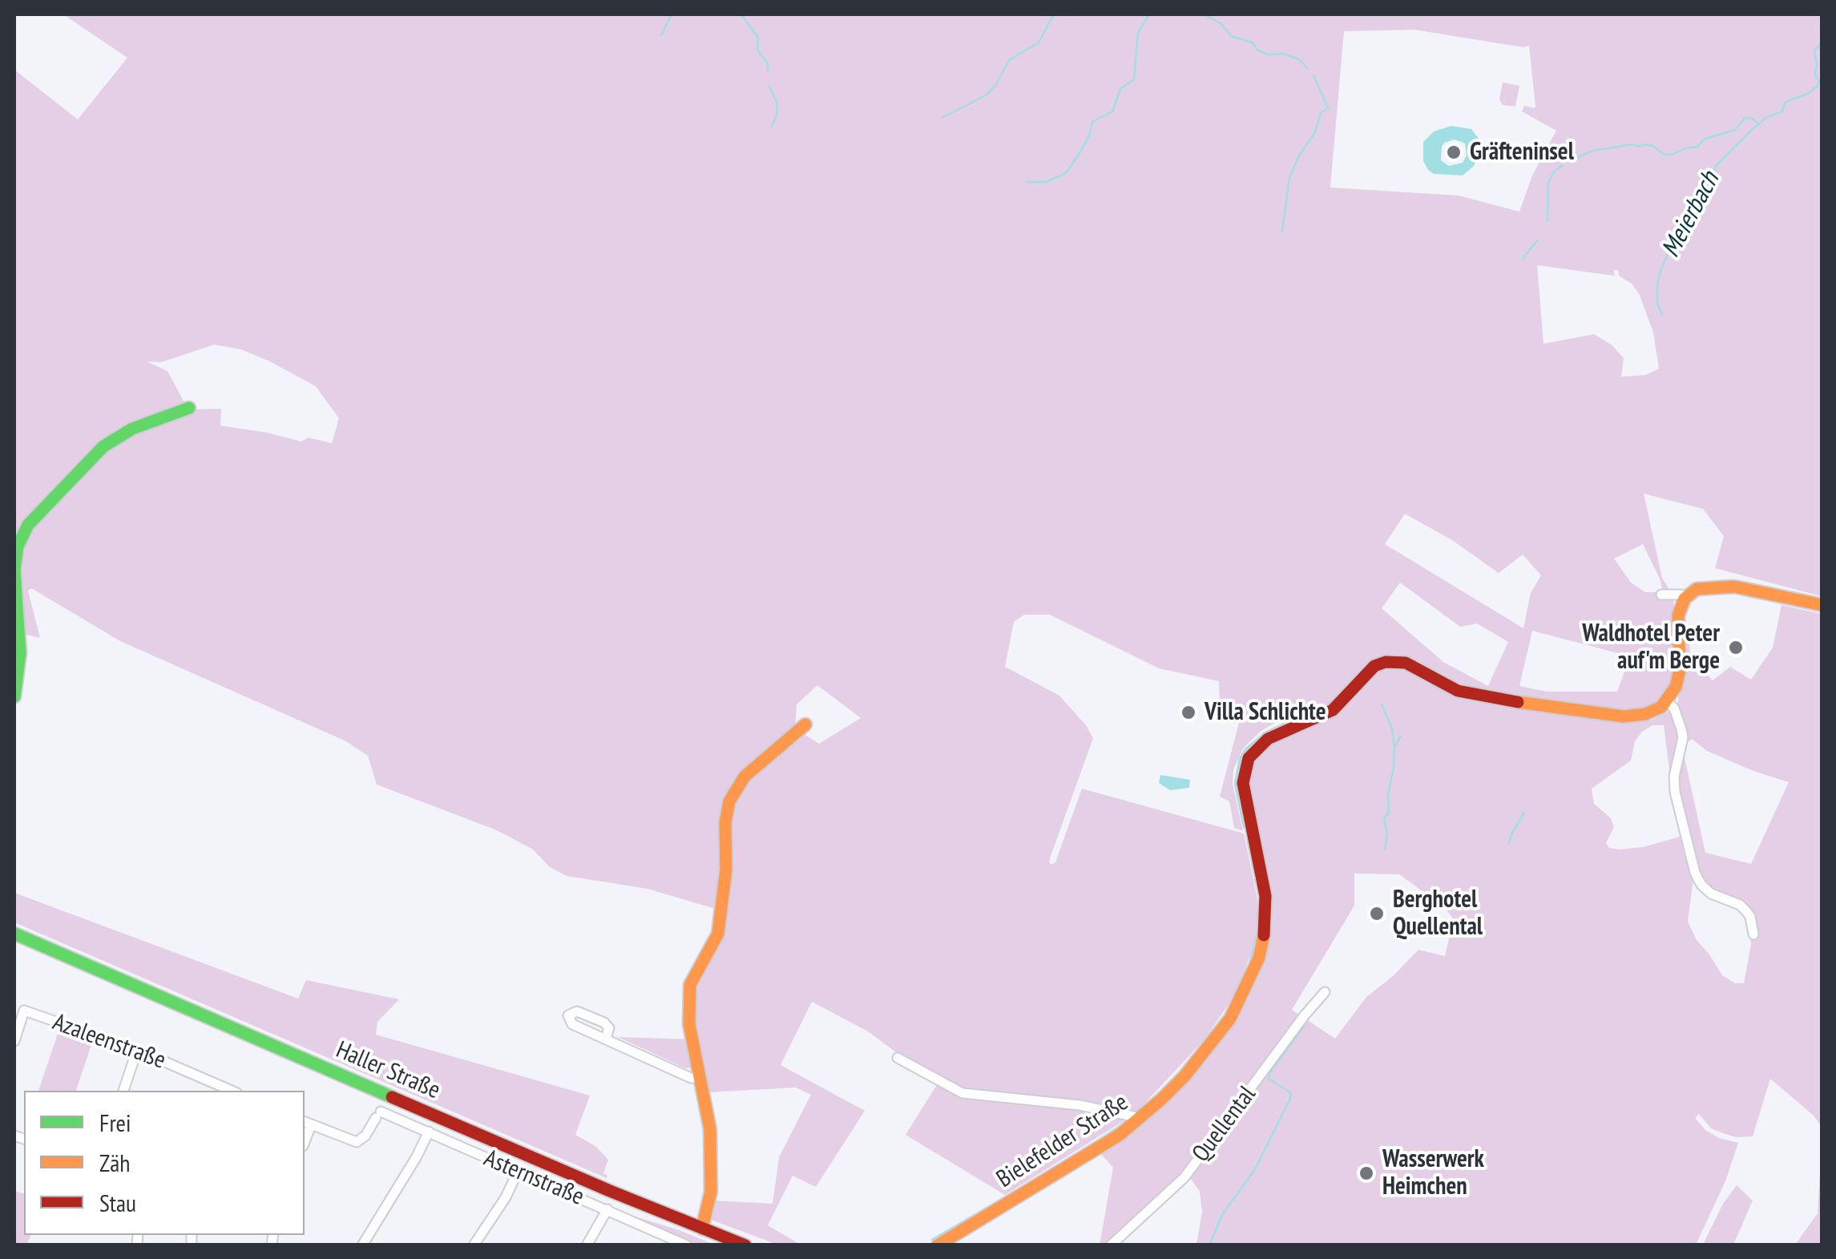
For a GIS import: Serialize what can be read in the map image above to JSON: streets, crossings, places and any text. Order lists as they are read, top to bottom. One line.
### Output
{"streets":{"main road":["Haller Straße","Bielefelder Straße"],"street":["Azaleenstraße","Quellental","Asternstraße"]},"water":["Meierbach"],"places":["Gräfteninsel","Waldhotel Peter auf'm Berge","Villa Schlichte","Berghotel Quellental","Wasserwerk Heimchen"],"legend":["Frei","Zäh","Stau"]}
